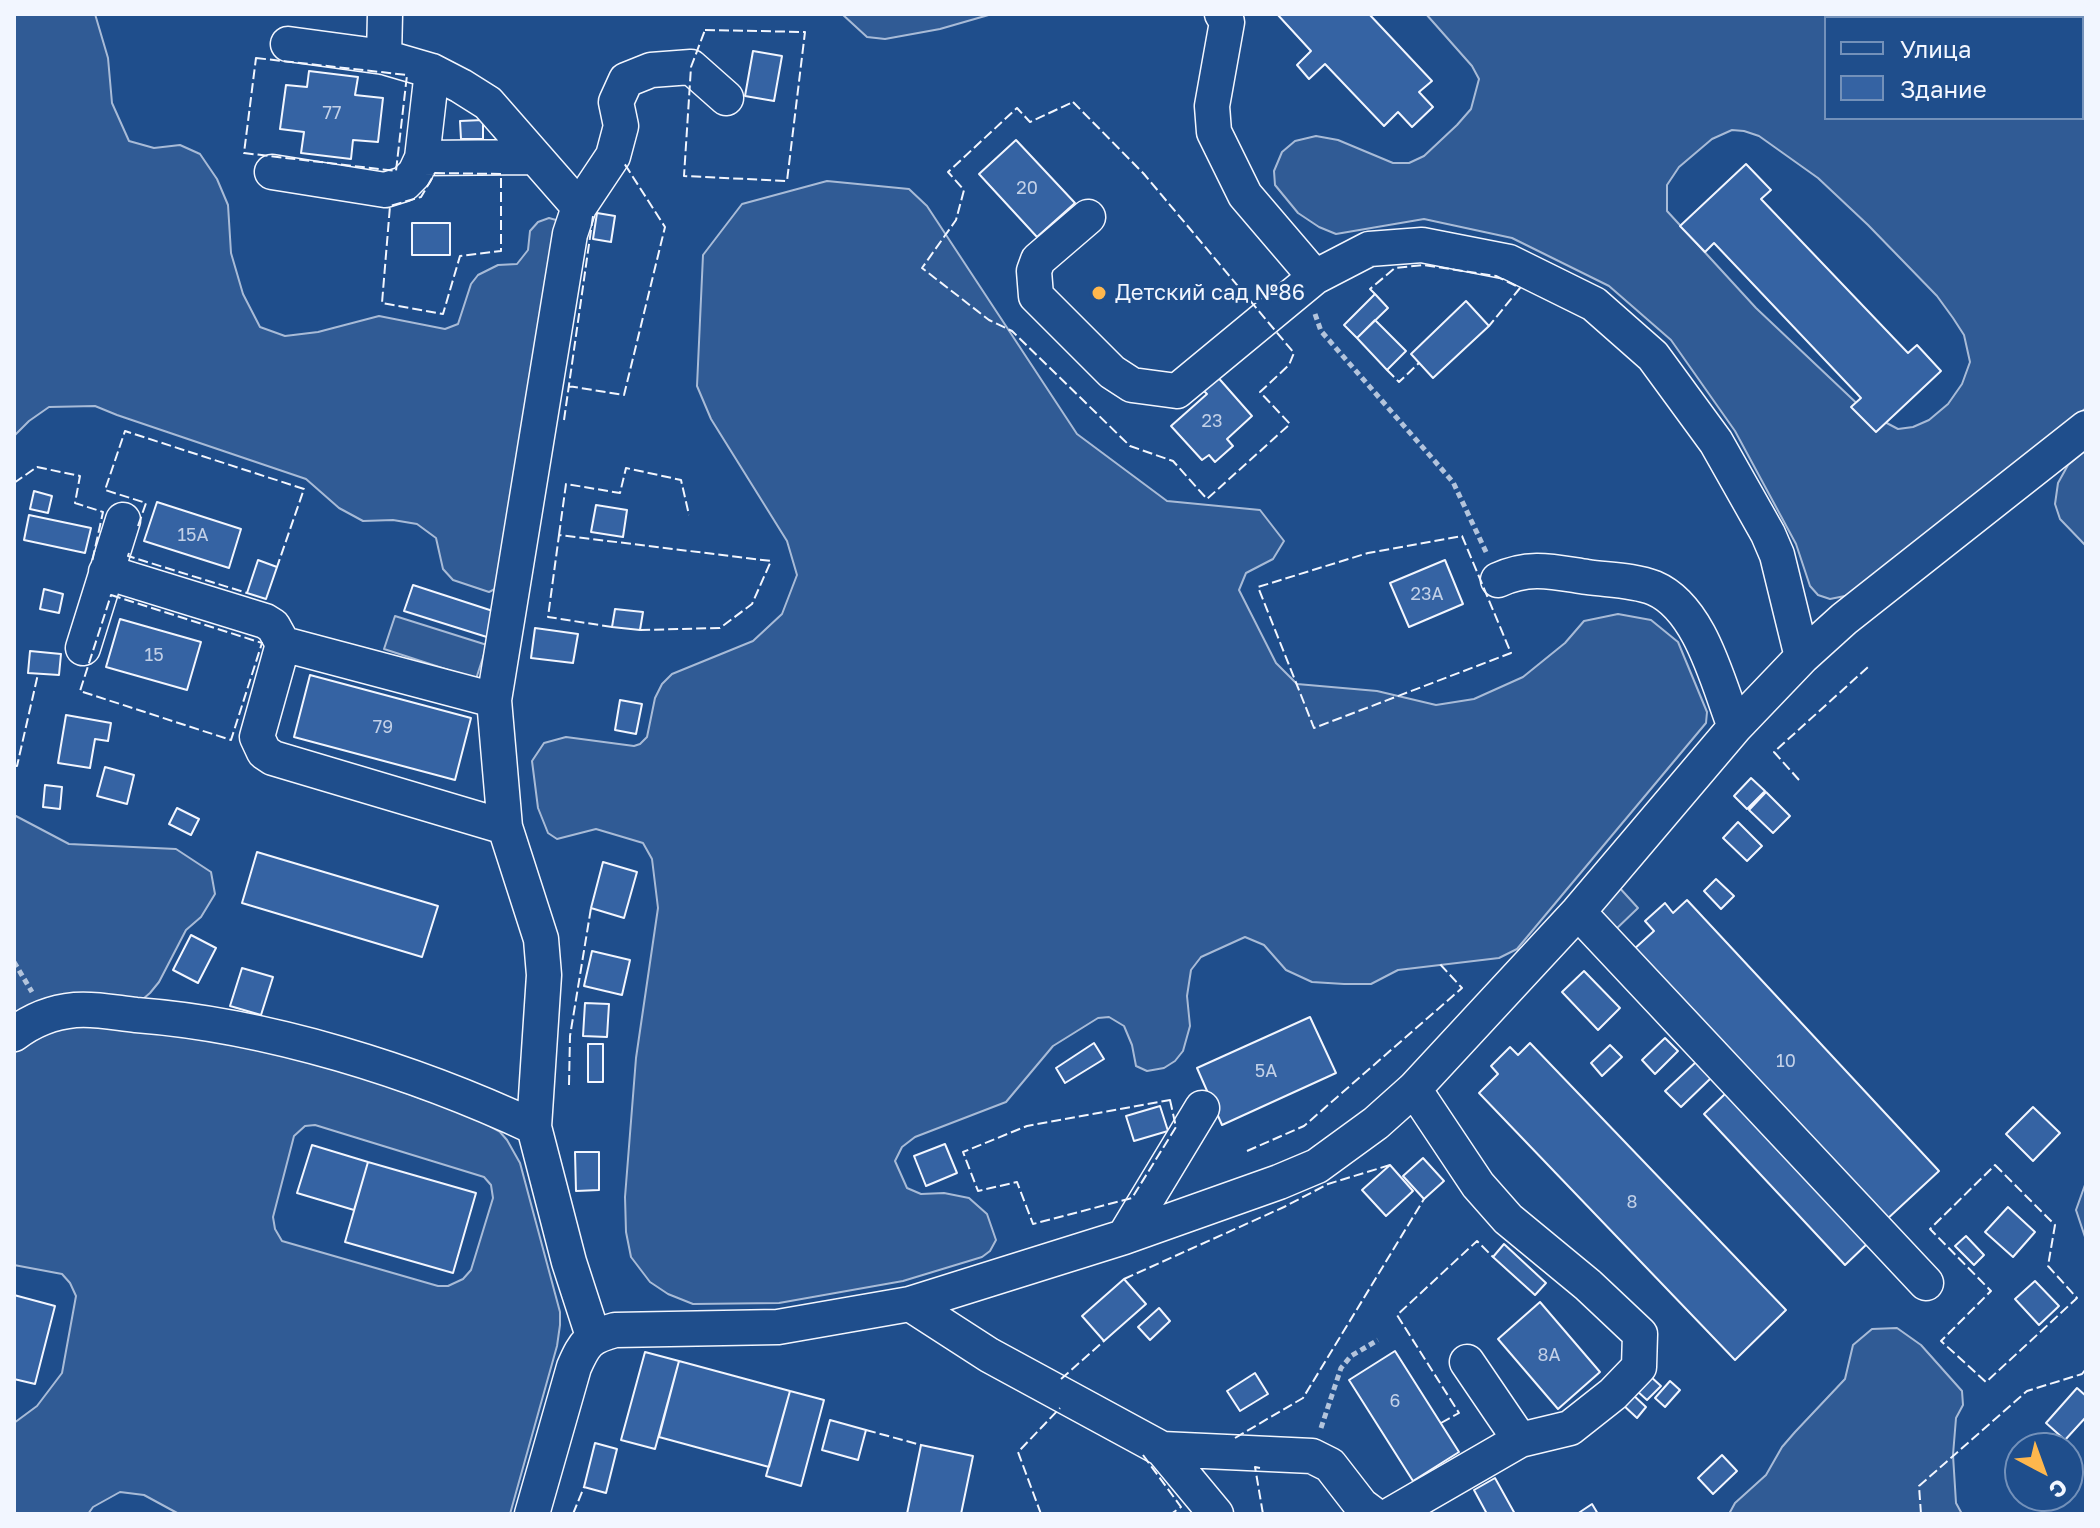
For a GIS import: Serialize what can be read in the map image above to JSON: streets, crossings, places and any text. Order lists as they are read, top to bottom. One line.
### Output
{"places":["Детский сад №86"],"house_numbers":["77","20","23","15А","23А","15","79","10","5А","8","8А","6"],"legend":["Улица","Здание"],"north":"bottom right"}
